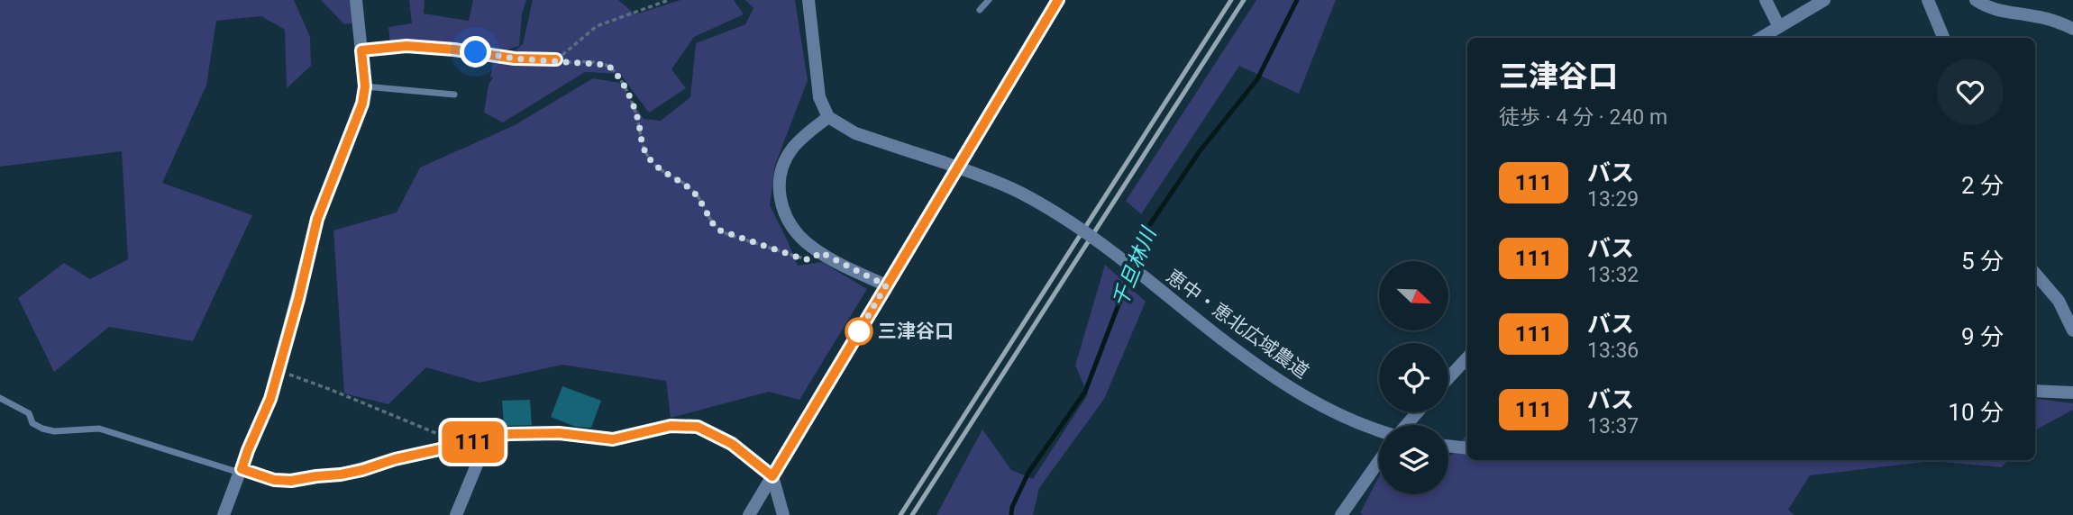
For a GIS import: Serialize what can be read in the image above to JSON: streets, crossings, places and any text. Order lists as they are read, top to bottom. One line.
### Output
{"streets":{"street":["恵中・恵北広域農道"]},"water":["千旦林川"],"places":["三津谷口"],"lines":["bus line 111"],"north":"bottom right","page":{"on_map":"111","heading":["三津谷口","徒歩 · 4 分 · 240 m"],"list":[{"mark":"111","name":"バス","note":"13:29","value":"2 分"},{"mark":"111","name":"バス","note":"13:32","value":"5 分"},{"mark":"111","name":"バス","note":"13:36","value":"9 分"},{"mark":"111","name":"バス","note":"13:37","value":"10 分"}]}}
